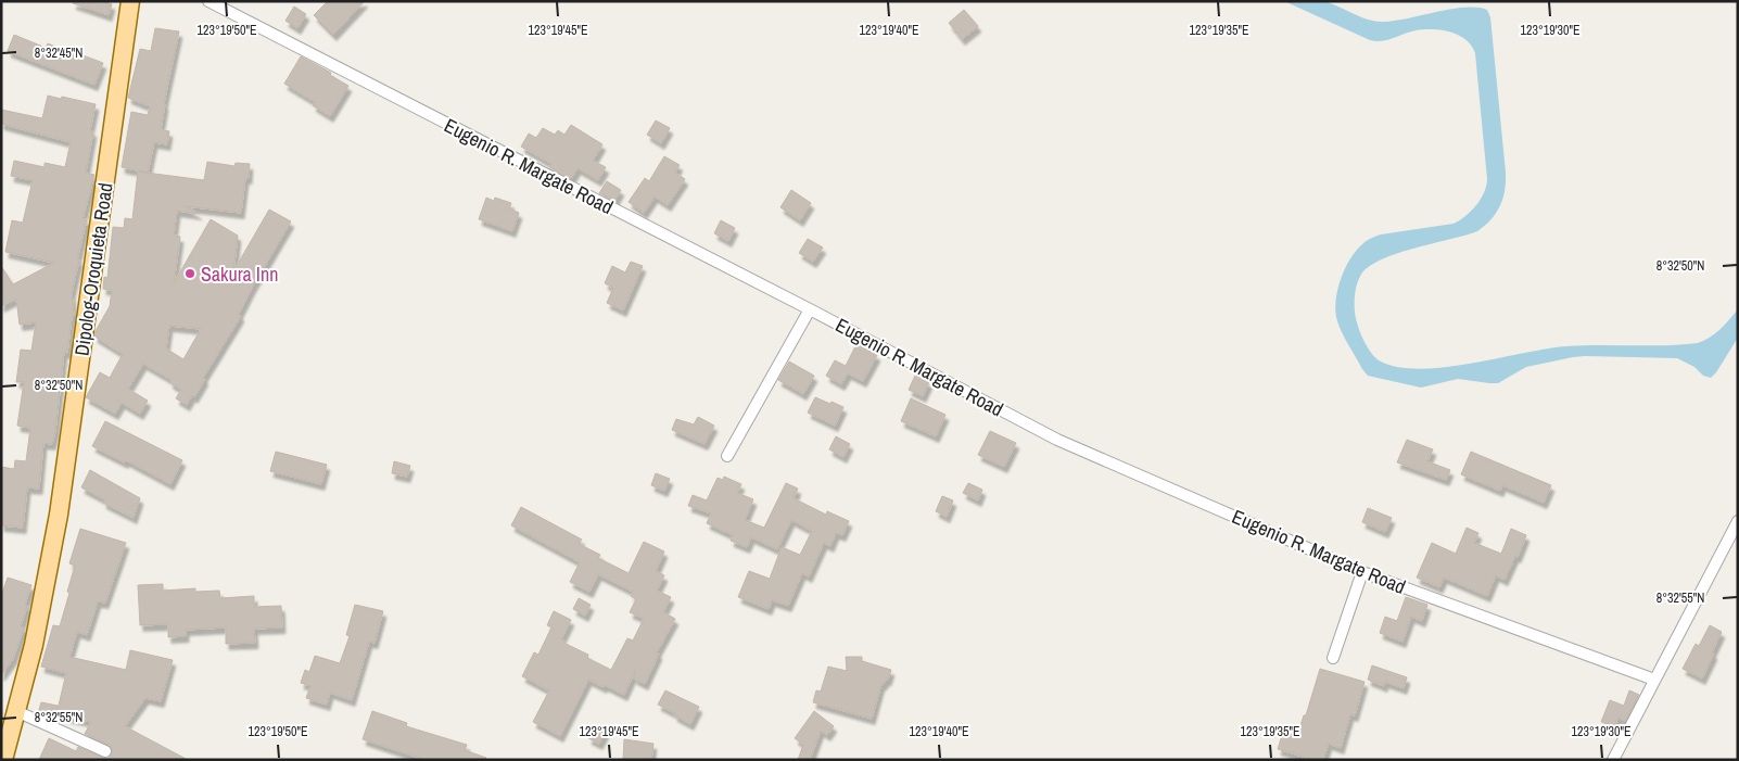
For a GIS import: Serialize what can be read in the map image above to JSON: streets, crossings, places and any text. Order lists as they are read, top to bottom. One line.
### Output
{"streets":{"main road":["Dipolog-Oroquieta Road"],"street":["Eugenio R. Margate Road"]},"places":["Sakura Inn"],"coordinates":["123°19'50\"E","123°19'45\"E","123°19'40\"E","123°19'35\"E","123°19'30\"E","8°32'45\"N","8°32'50\"N","8°32'55\"N"]}
